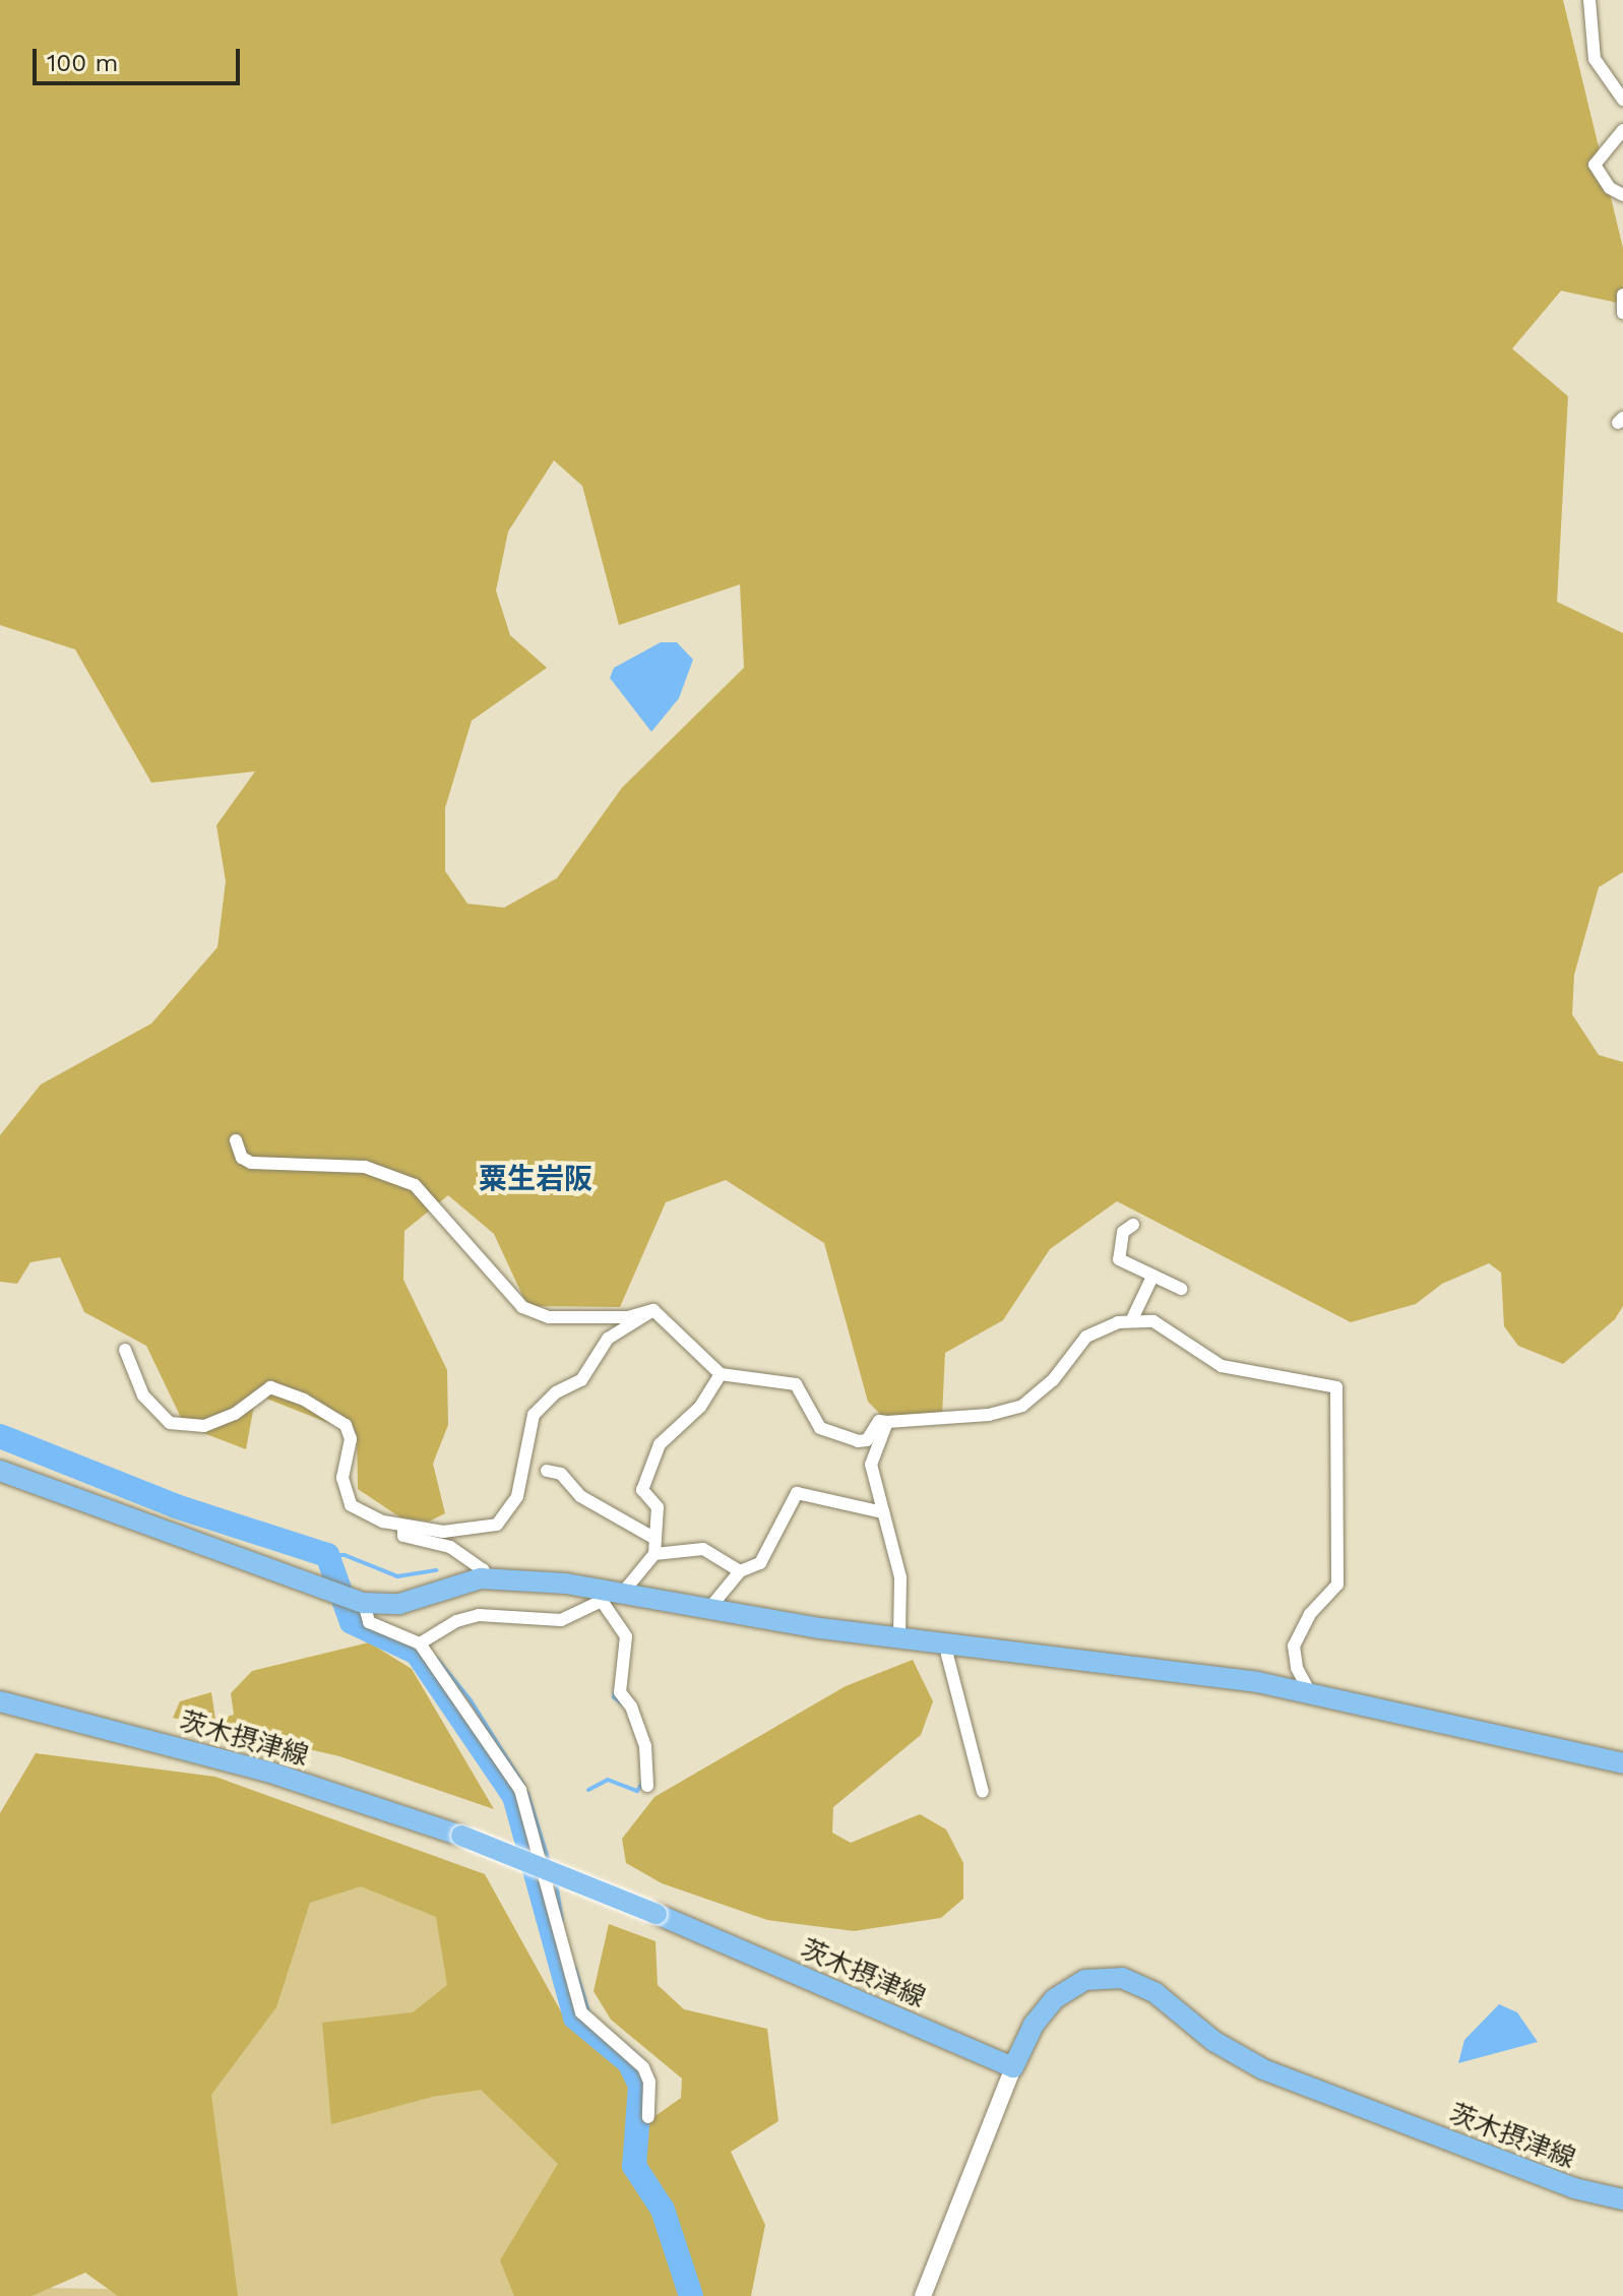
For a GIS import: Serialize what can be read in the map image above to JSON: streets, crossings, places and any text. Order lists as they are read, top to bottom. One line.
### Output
{"streets":{"main road":["茨木摂津線"]},"districts":["粟生岩阪"],"scale_bar":"100 m"}
